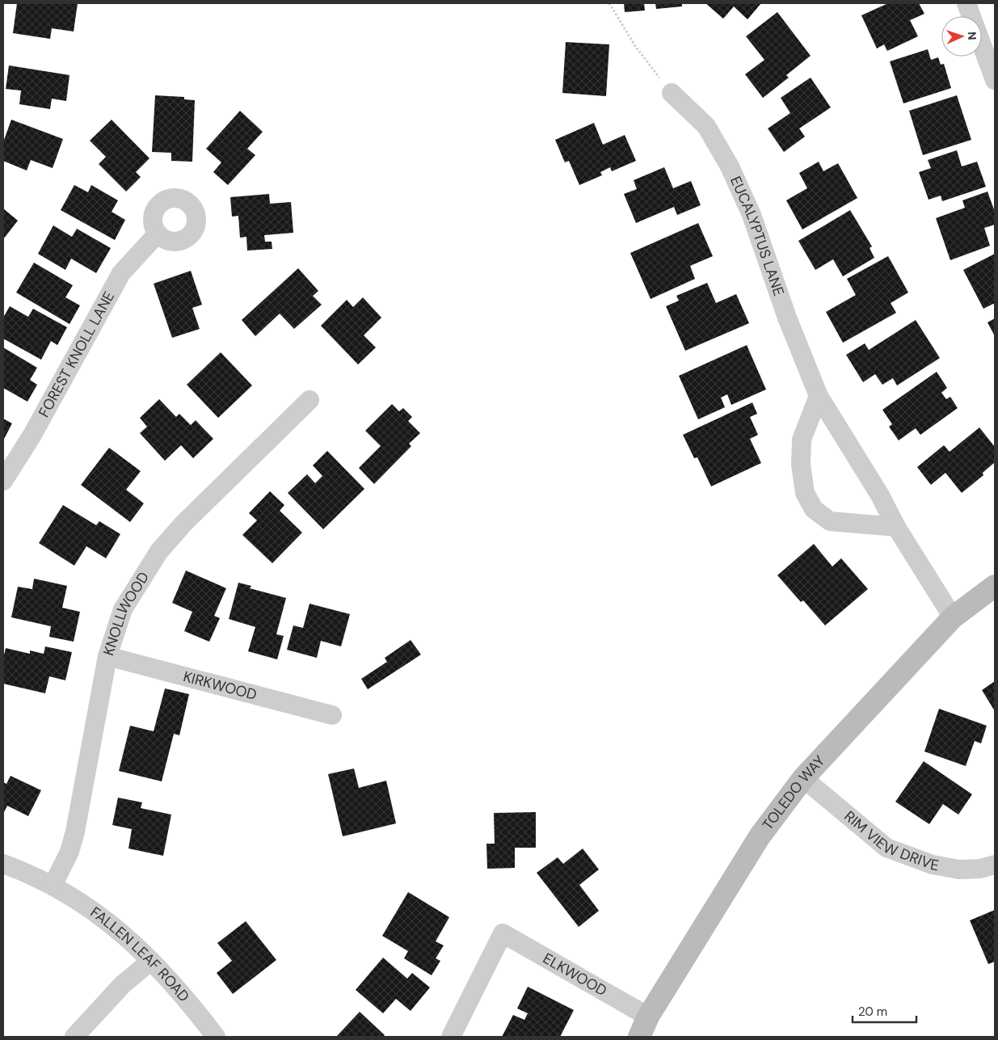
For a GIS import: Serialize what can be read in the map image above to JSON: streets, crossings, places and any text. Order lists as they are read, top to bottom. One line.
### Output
{"streets":{"main road":["TOLEDO WAY"],"street":["EUCALYPTUS LANE","FOREST KNOLL LANE","KNOLLWOOD","KIRKWOOD","RIM VIEW DRIVE","FALLEN LEAF ROAD","ELKWOOD"]},"crossings":[["EUCALYPTUS LANE","TOLEDO WAY"],["KNOLLWOOD","KIRKWOOD"],["KNOLLWOOD","FALLEN LEAF ROAD"],["TOLEDO WAY","RIM VIEW DRIVE"],["TOLEDO WAY","ELKWOOD"]],"scale_bar":"20 m","north":"right"}
